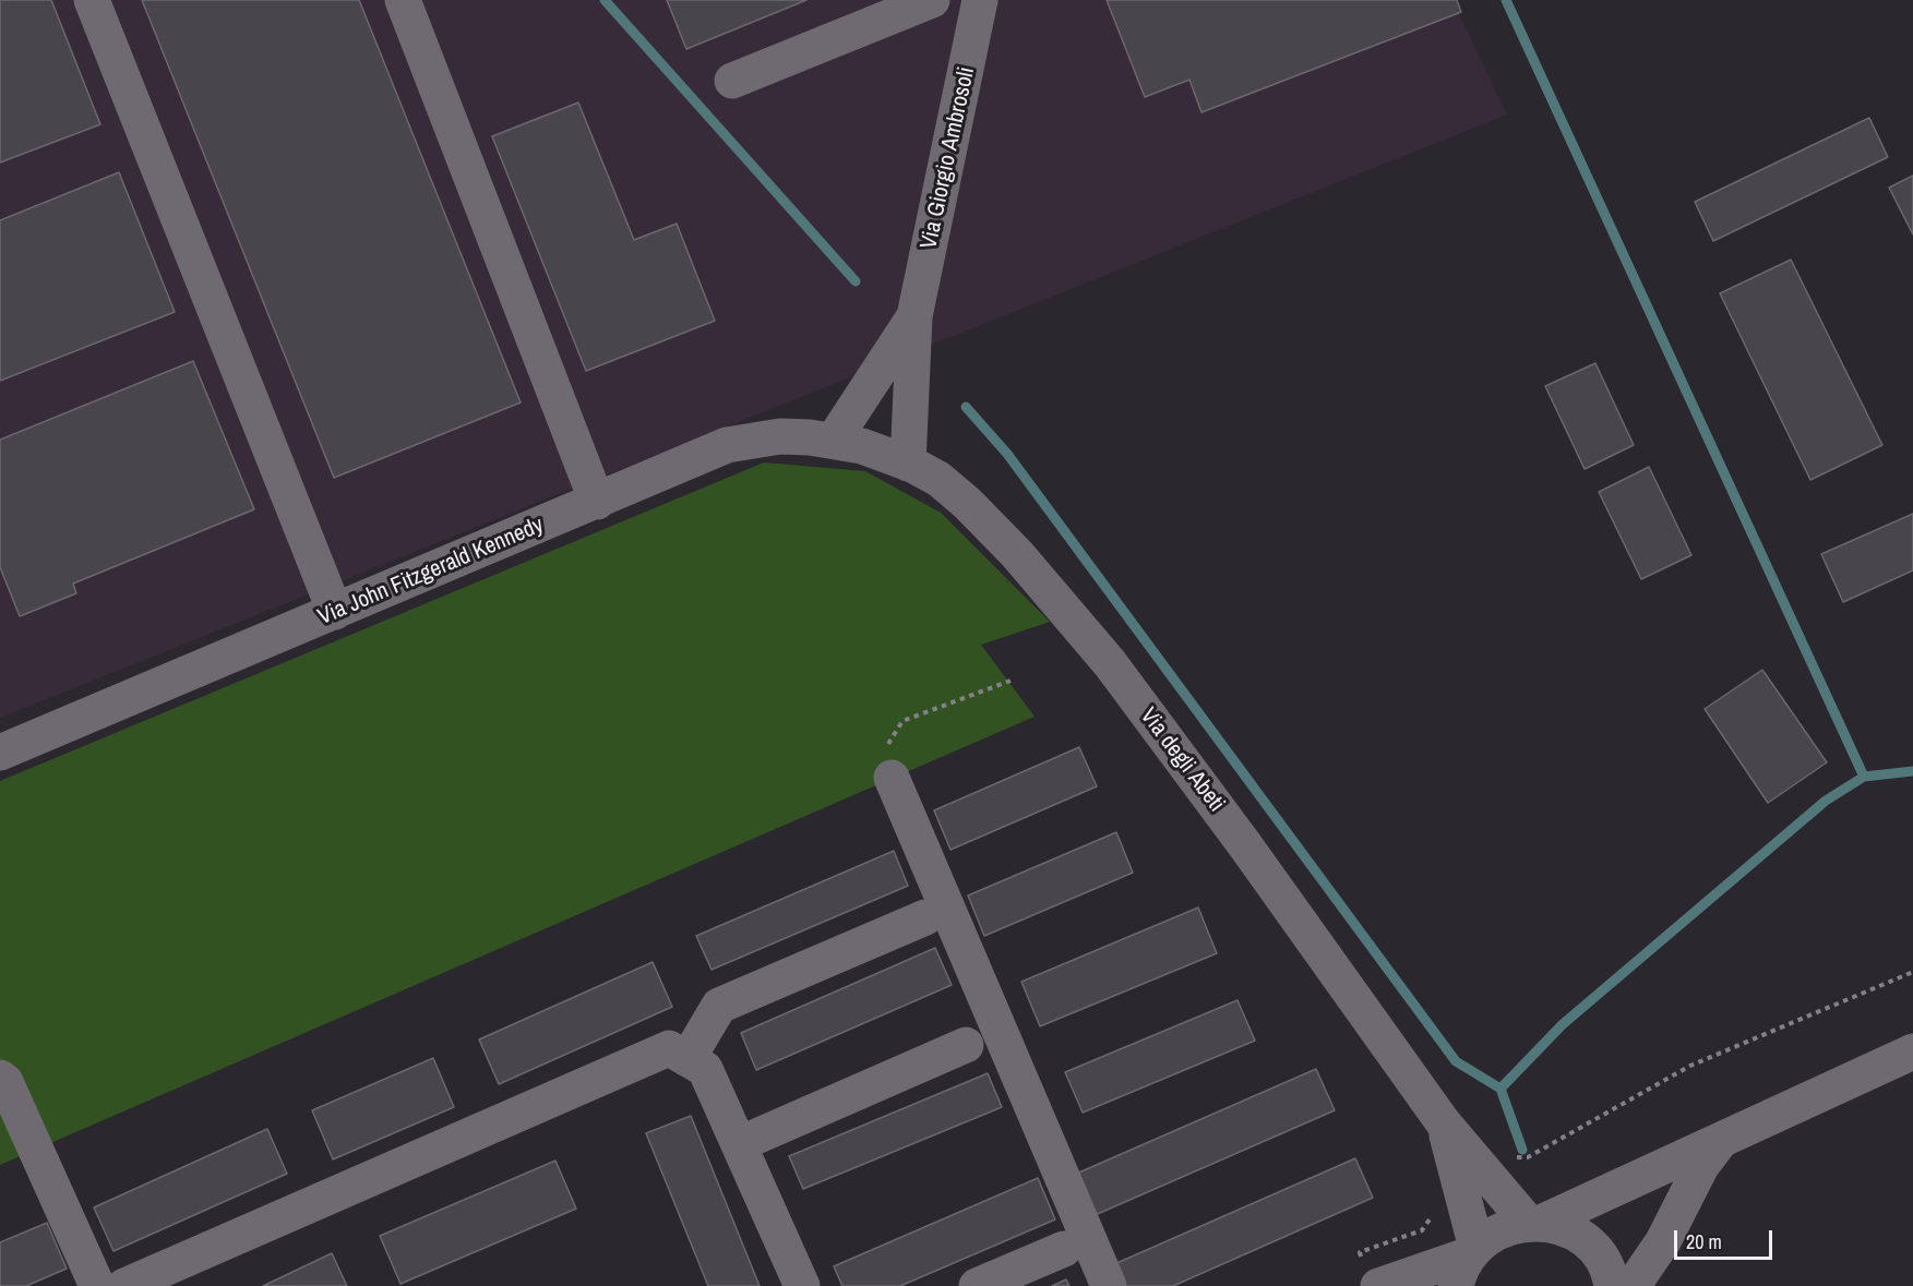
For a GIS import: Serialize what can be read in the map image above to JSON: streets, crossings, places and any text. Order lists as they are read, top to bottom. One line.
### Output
{"streets":{"street":["Via Giorgio Ambrosoli","Via John Fitzgerald Kennedy","Via degli Abeti"]},"crossings":[["Via Giorgio Ambrosoli","Via John Fitzgerald Kennedy"],["Via Giorgio Ambrosoli","Via degli Abeti"],["Via John Fitzgerald Kennedy","Via degli Abeti"]],"scale_bar":"20 m"}
